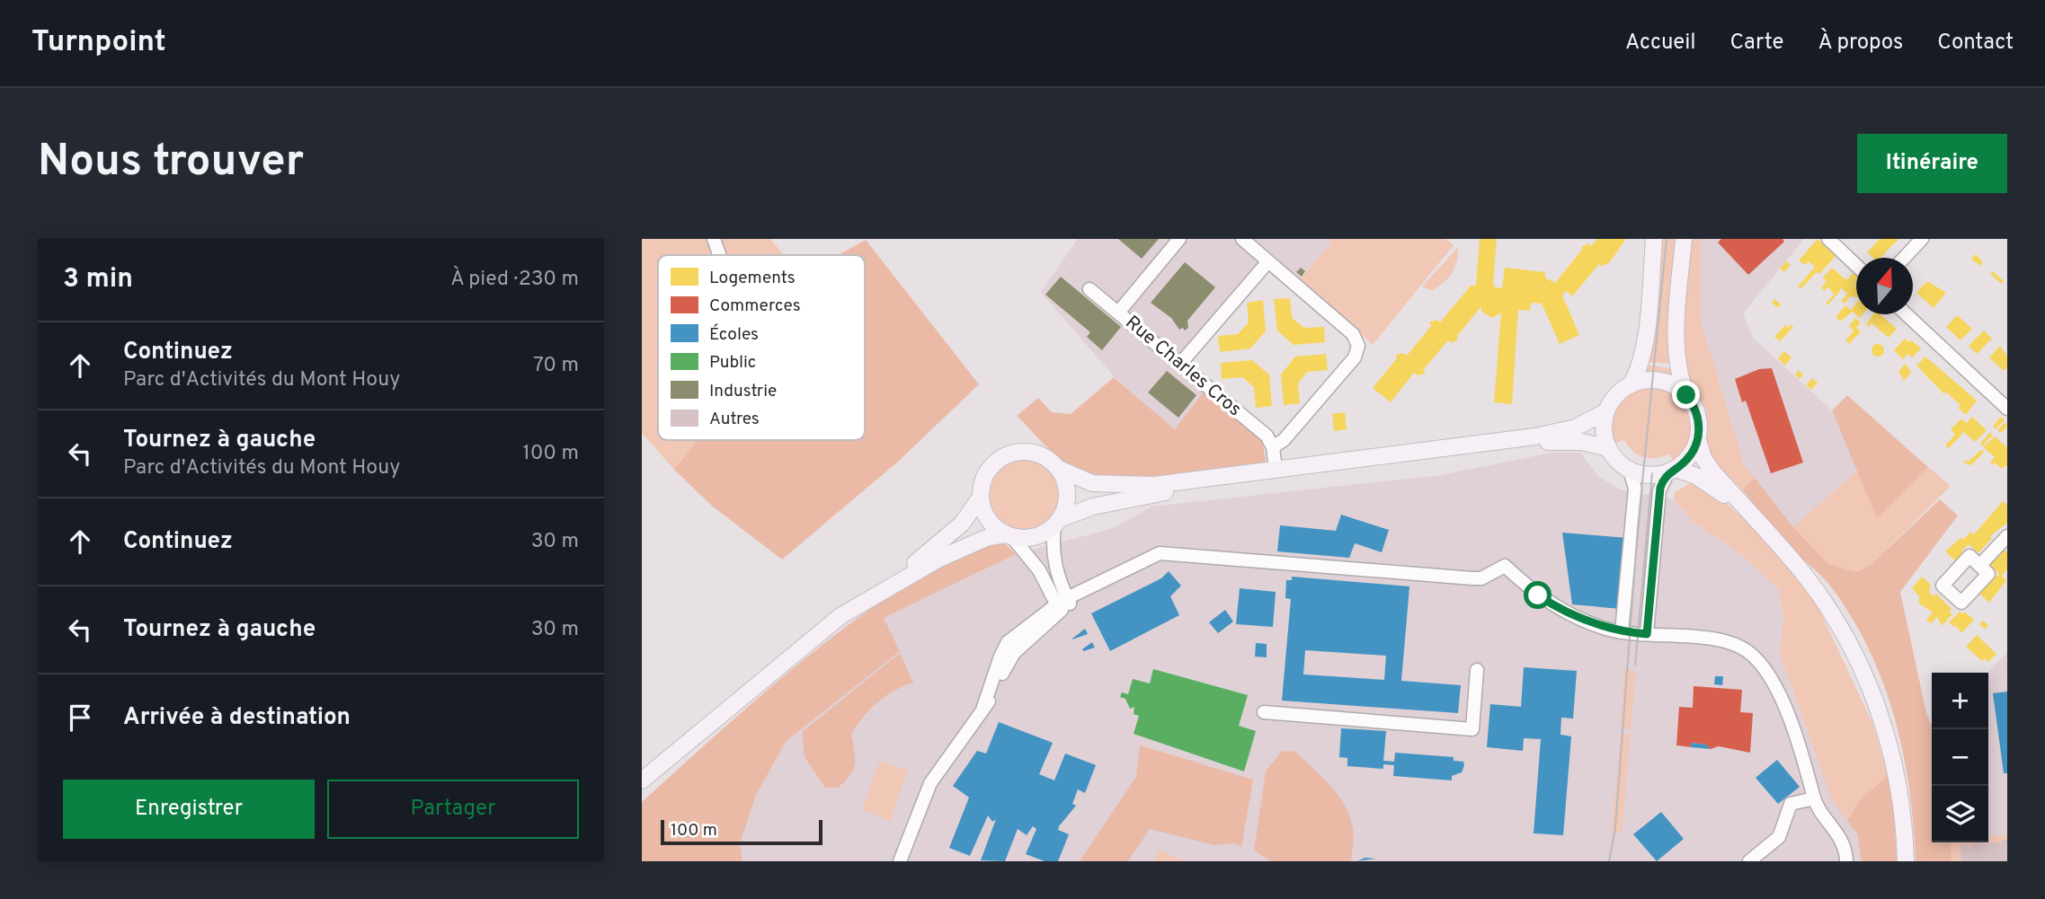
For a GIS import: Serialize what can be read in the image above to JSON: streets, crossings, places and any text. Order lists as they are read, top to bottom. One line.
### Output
{"streets":{"street":["Rue Charles Cros"]},"legend":["Logements","Commerces","Écoles","Public","Industrie","Autres"],"scale_bar":"100 m","north":"top","page":{"header":"Turnpoint","nav":["Accueil","Carte","À propos","Contact"],"buttons":["Itinéraire",["Enregistrer","Partager"]],"title":"Nous trouver","heading":["3 min","À pied · 230 m"],"list":[["Continuez","Parc d'Activités du Mont Houy","70 m"],["Tournez à gauche","Parc d'Activités du Mont Houy","100 m"],["Continuez","30 m"],["Tournez à gauche","30 m"],"Arrivée à destination"],"map_buttons":["+","−"],"scale":"100 m"}}
